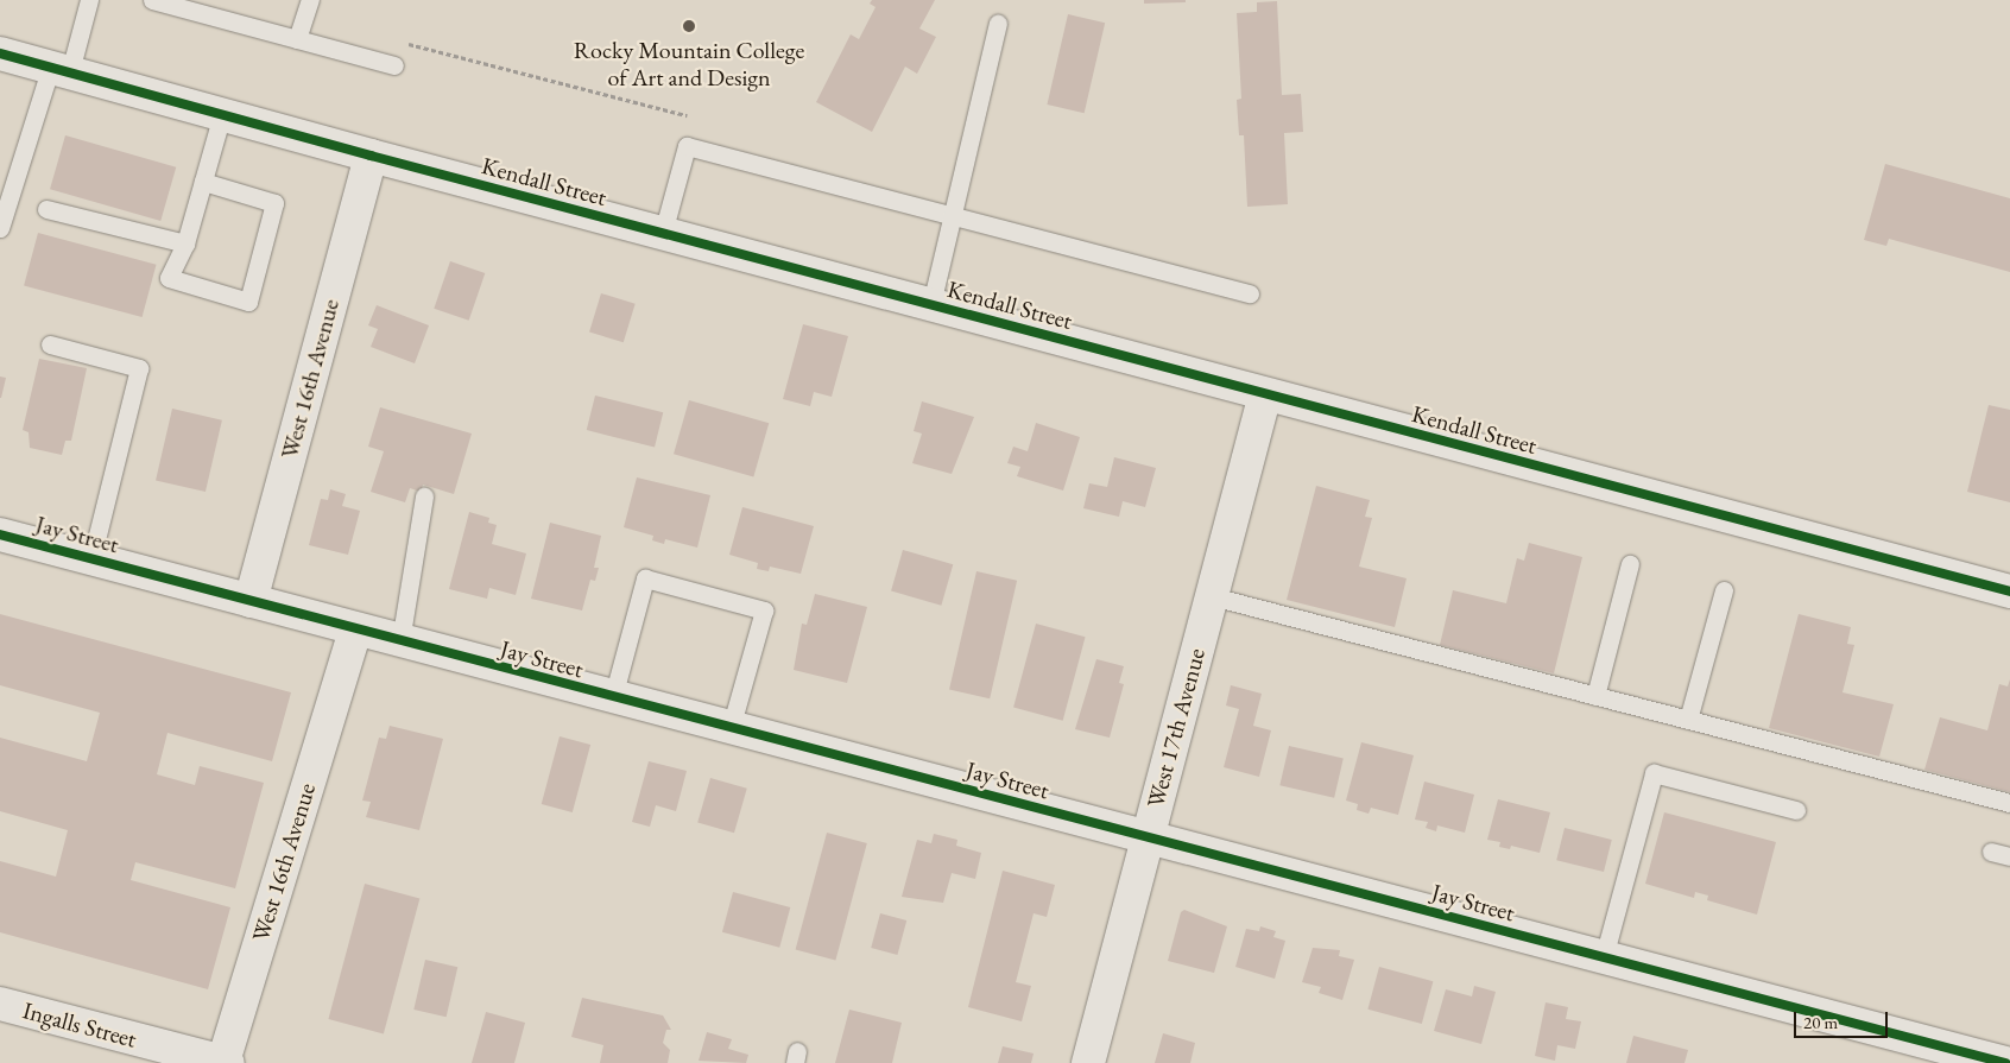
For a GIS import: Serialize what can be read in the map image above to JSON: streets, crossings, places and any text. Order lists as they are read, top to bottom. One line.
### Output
{"streets":{"street":["Kendall Street","West 16th Avenue","Jay Street","West 17th Avenue","Ingalls Street"]},"crossings":[["Kendall Street","West 16th Avenue"],["Kendall Street","West 17th Avenue"],["West 16th Avenue","Jay Street"],["West 16th Avenue","Ingalls Street"],["Jay Street","West 17th Avenue"]],"places":["Rocky Mountain College of Art and Design"],"scale_bar":"20 m"}
